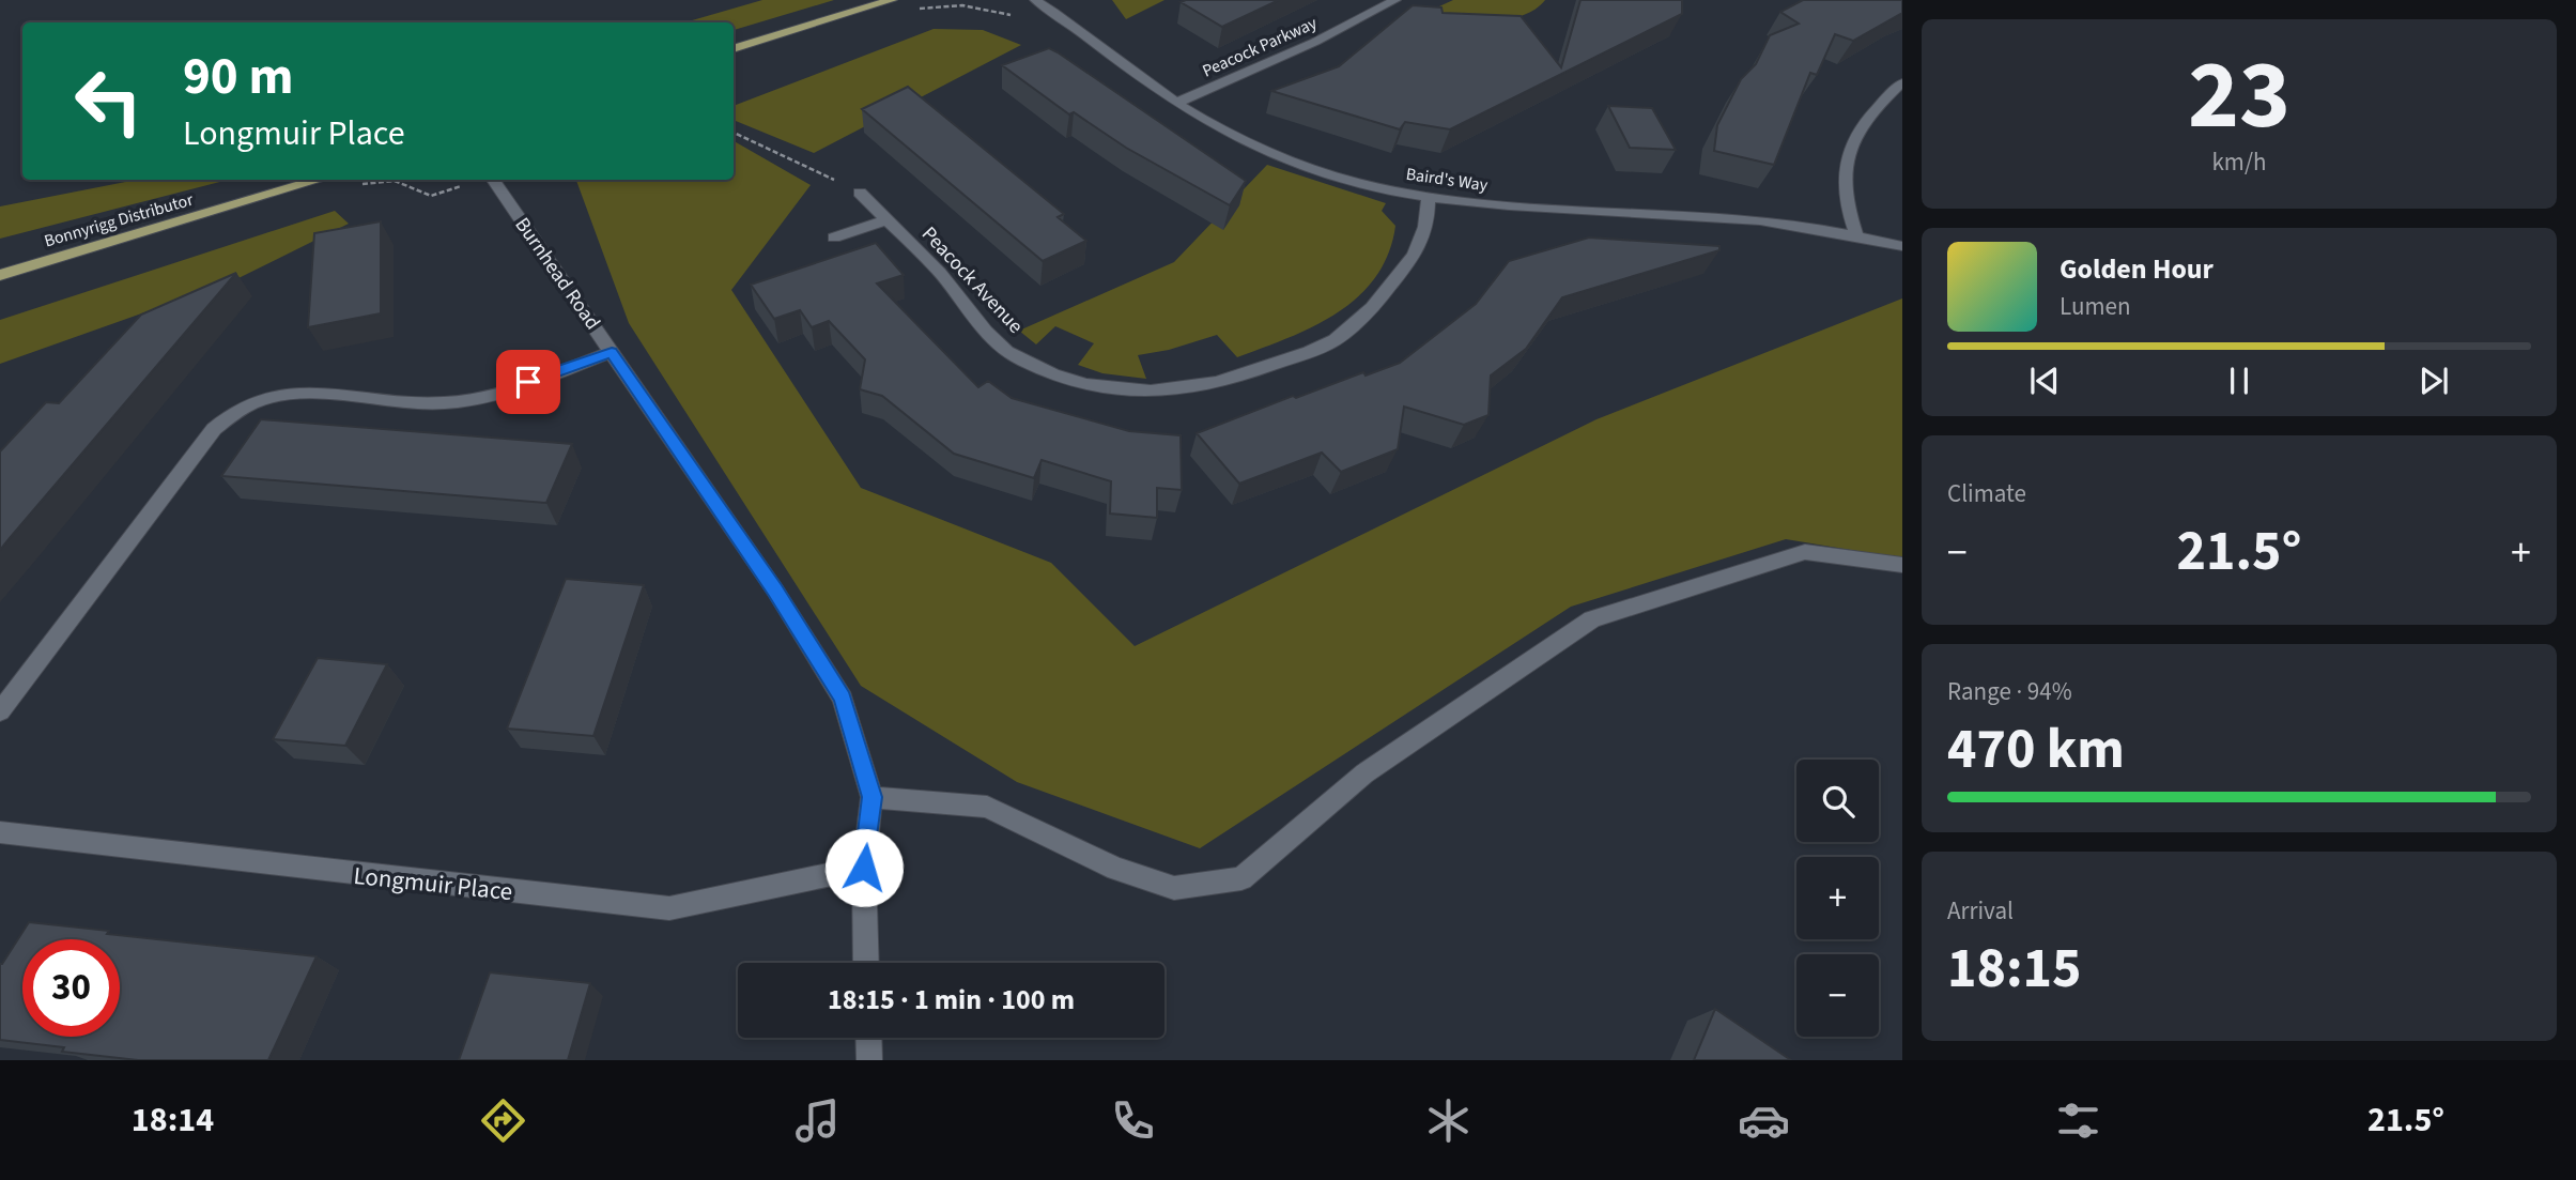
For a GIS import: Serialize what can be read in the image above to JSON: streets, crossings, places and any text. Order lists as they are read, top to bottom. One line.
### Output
{"streets":{"main road":["Bonnyrigg Distributor"],"street":["Peacock Parkway","Baird's Way","Burnhead Road","Peacock Avenue","Longmuir Place"]},"crossings":[["Peacock Parkway","Baird's Way"],["Baird's Way","Peacock Avenue"],["Burnhead Road","Longmuir Place"]],"page":{"tile":[["23","km/h"],"Climate",["Range · 94%","470 km"],["Arrival","18:15"]],"turn":["90 m","Longmuir Place"],"song":["Golden Hour","Lumen"],"heat":["−","21.5°","+"],"map_buttons":["+","−"],"limit":"30","trip":"18:15 · 1 min · 100 m","tabs":["18:14","21.5°"]}}
